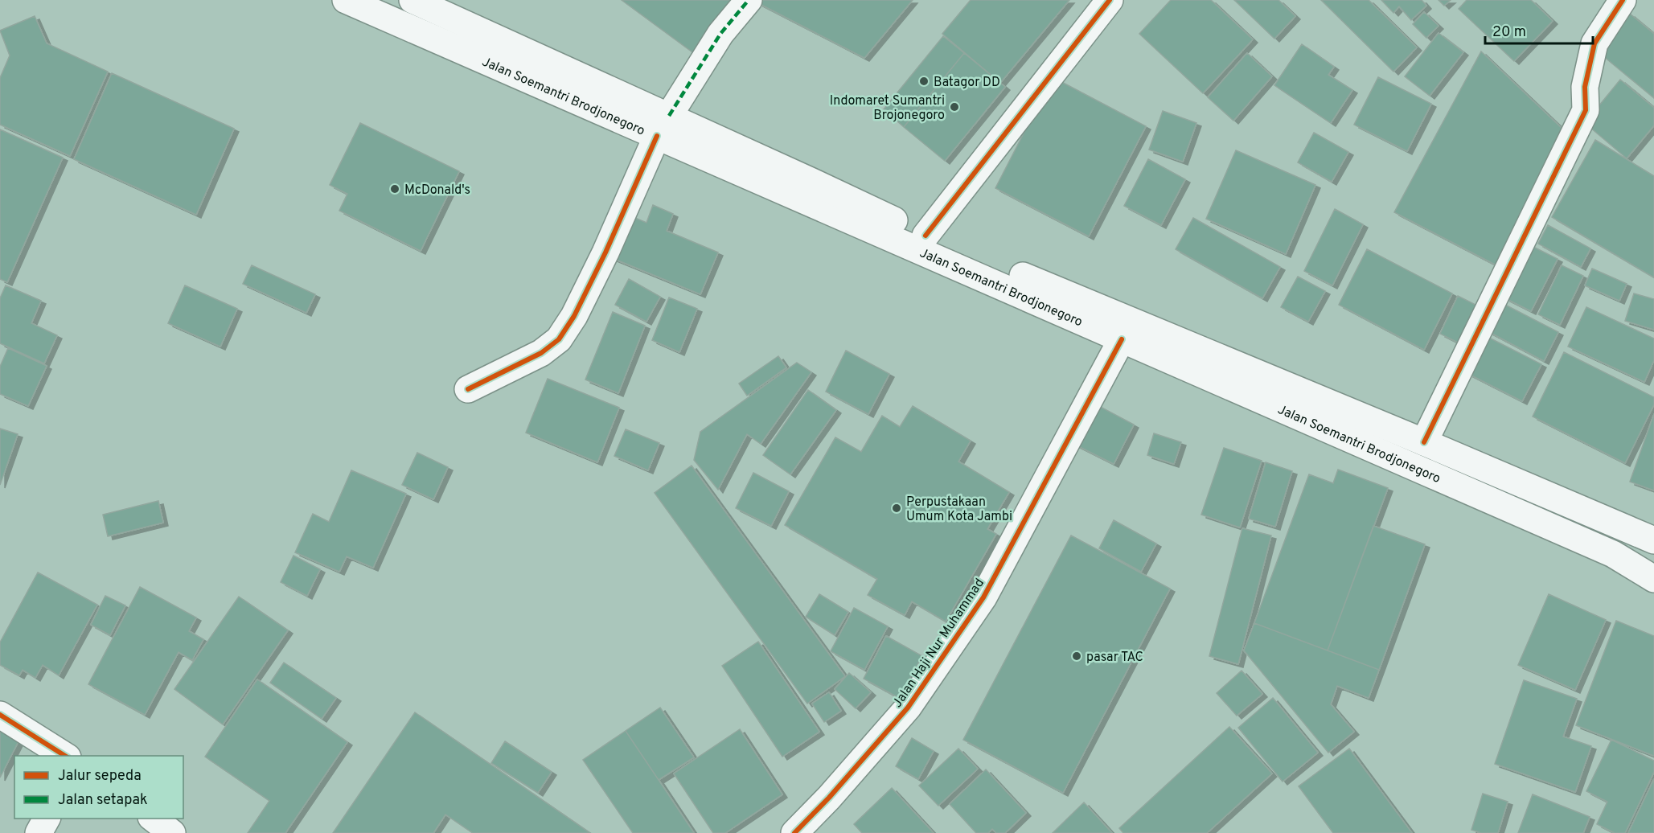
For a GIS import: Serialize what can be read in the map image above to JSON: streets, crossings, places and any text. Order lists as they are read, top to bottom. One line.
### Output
{"streets":{"main road":["Jalan Soemantri Brodjonegoro","Jalan Haji Nur Muhammad"]},"crossings":[["Jalan Soemantri Brodjonegoro","Jalan Haji Nur Muhammad"]],"places":["Batagor DD","Indomaret Sumantri Brojonegoro","McDonald's","Perpustakaan Umum Kota Jambi","pasar TAC"],"legend":["Jalur sepeda","Jalan setapak"],"scale_bar":"20 m"}
